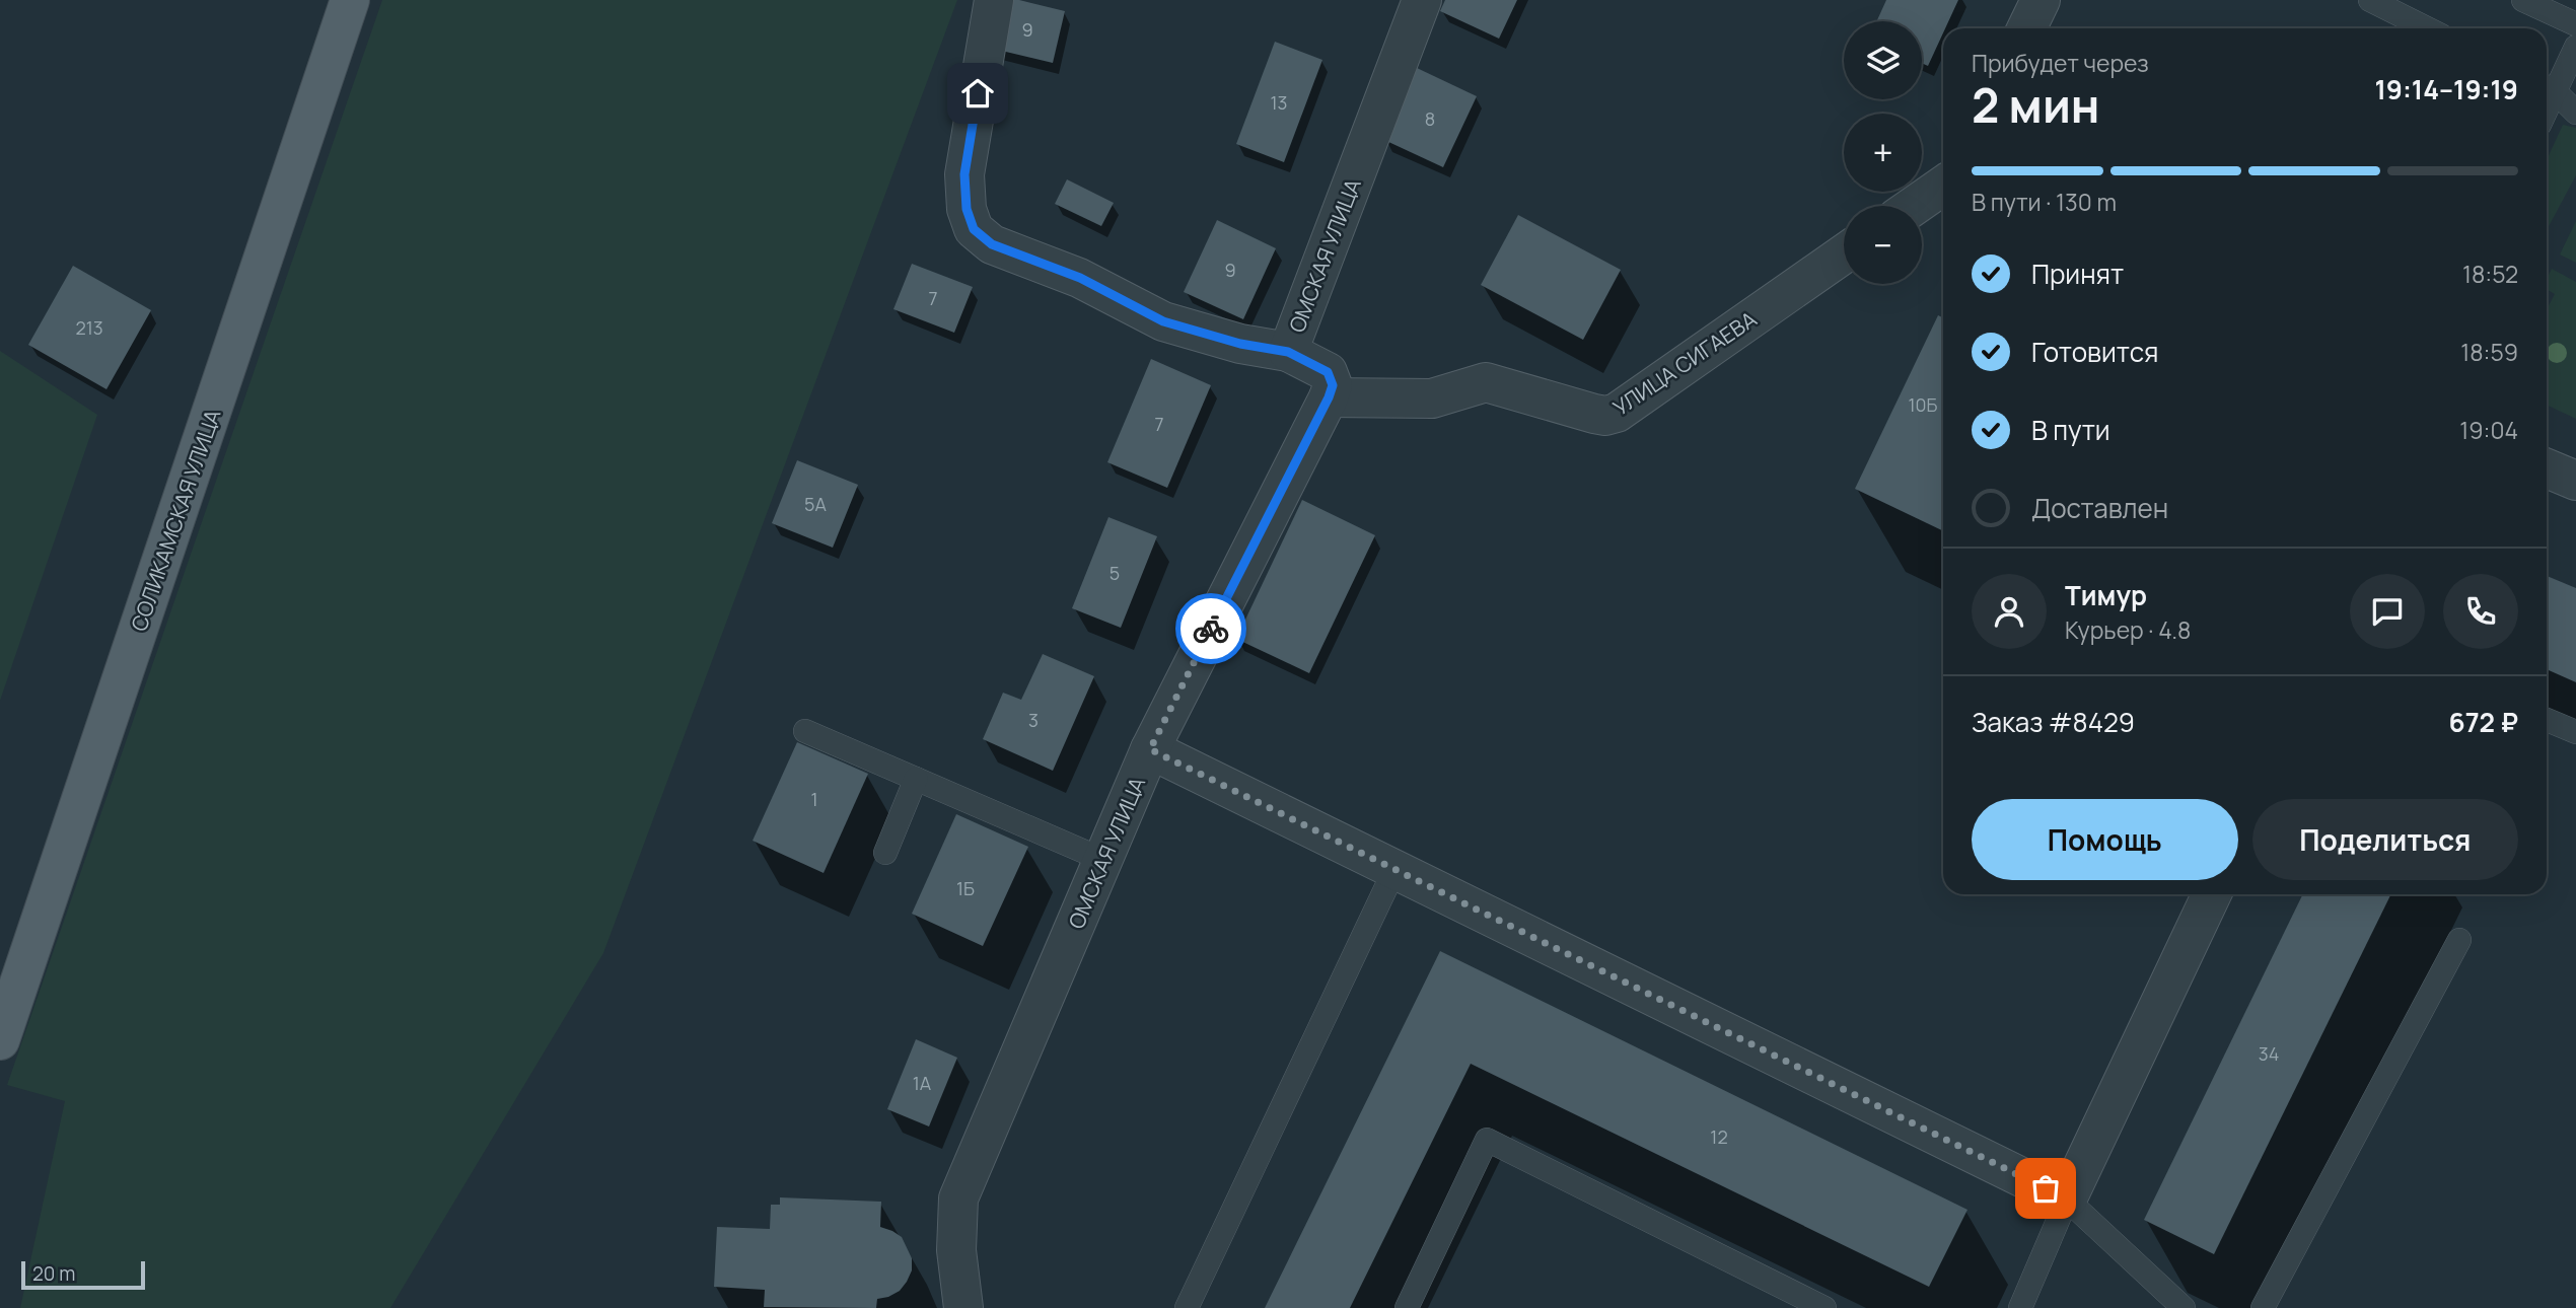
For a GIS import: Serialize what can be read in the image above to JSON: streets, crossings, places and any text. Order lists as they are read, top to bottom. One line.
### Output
{"streets":{"main road":["СОЛИКАМСКАЯ УЛИЦА"],"street":["ОМСКАЯ УЛИЦА","УЛИЦА СИГАЕВА"]},"crossings":[["ОМСКАЯ УЛИЦА","УЛИЦА СИГАЕВА"]],"house_numbers":["9","13","8","9","7","213","10Б","7","5А","5","3","1","1Б","34","1А","12"],"scale_bar":"20 m","page":{"map_buttons":["+","−"],"heading":["2 мин","Прибудет через","19:14–19:19"],"panel":["Тимур","Курьер · 4.8","Заказ #8429","672 ₽"],"bar":"В пути · 130 m","list":[["Принят","18:52"],["Готовится","18:59"],["В пути","19:04"],"Доставлен"],"buttons":["Помощь","Поделиться"],"scale":"20 m"}}
